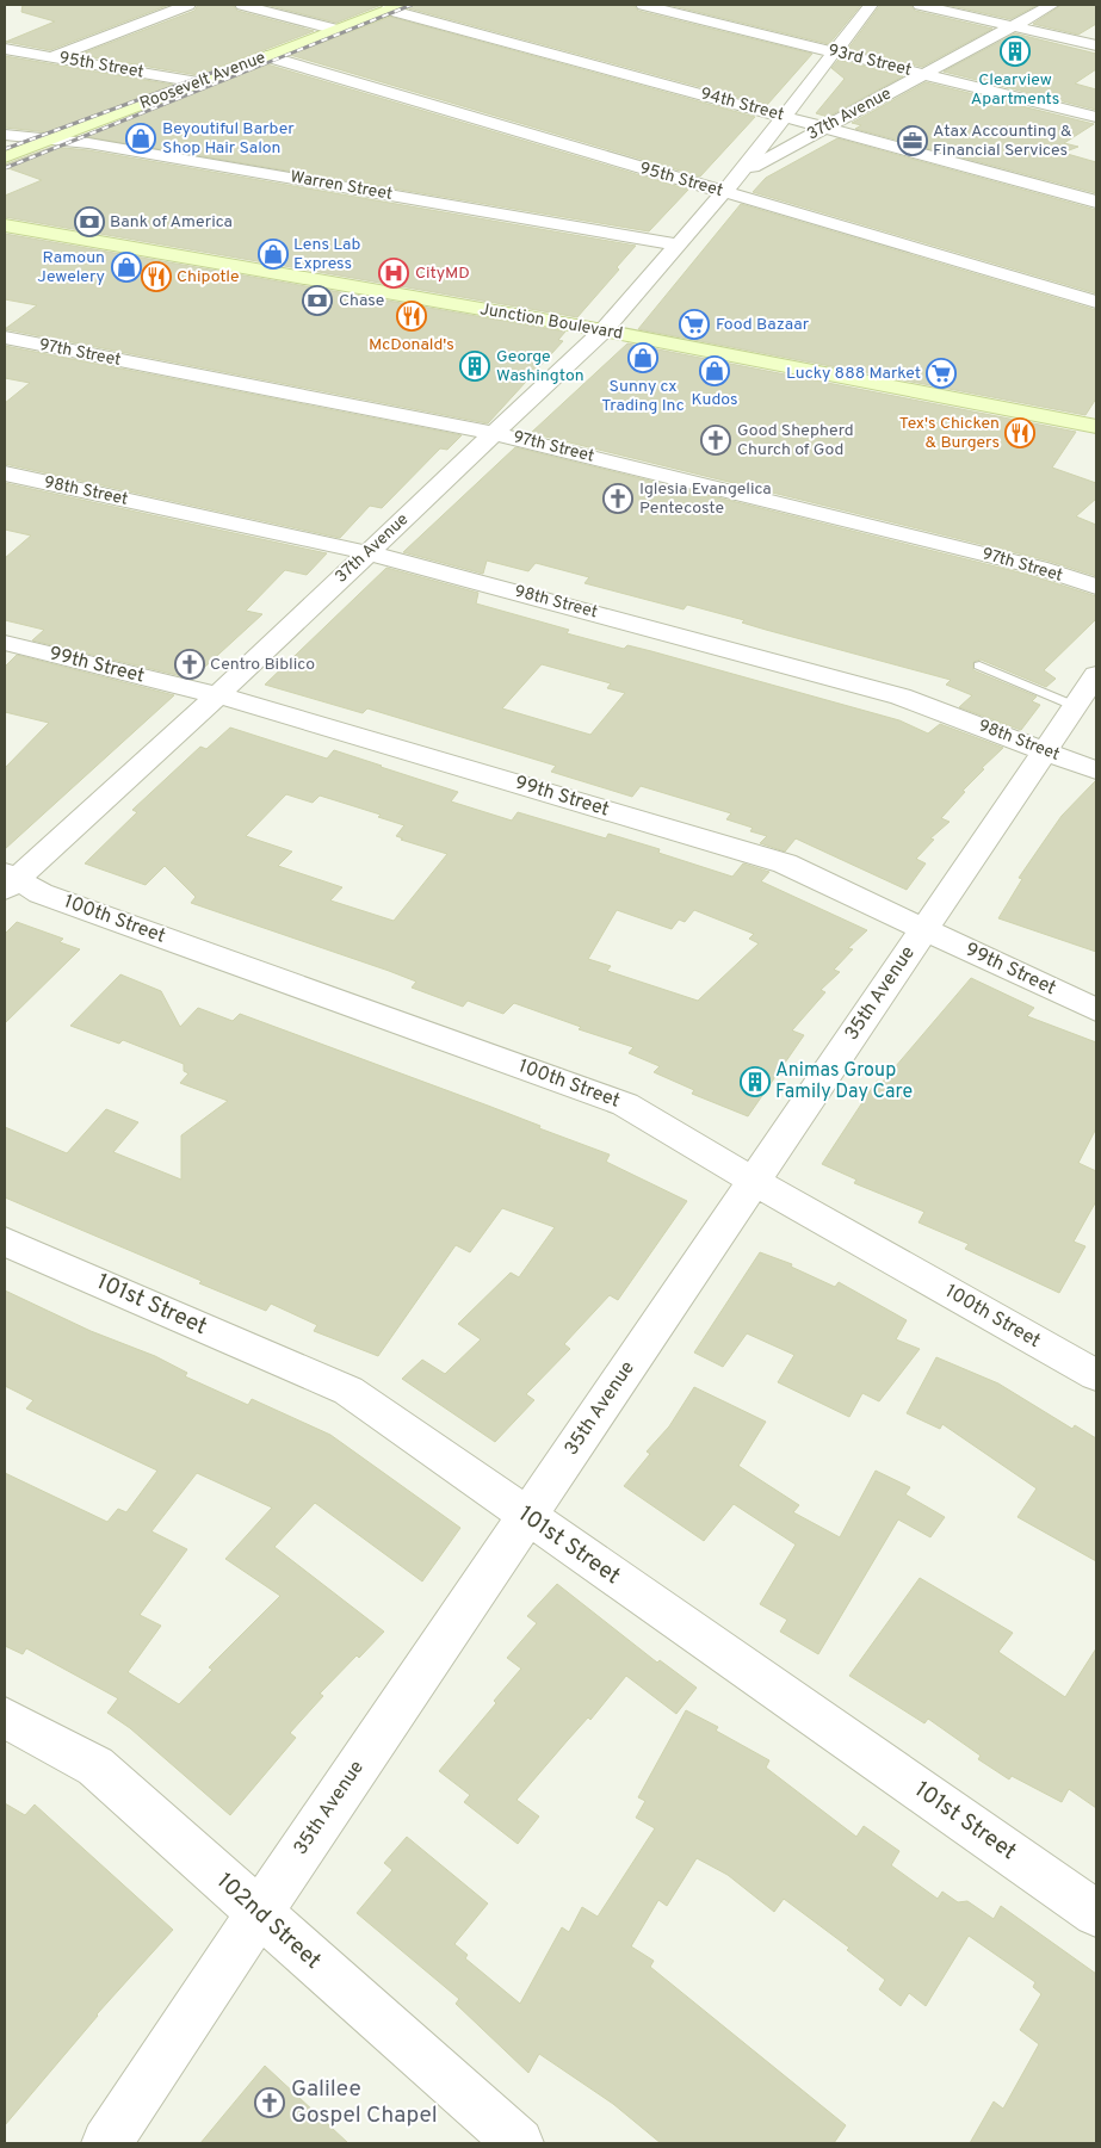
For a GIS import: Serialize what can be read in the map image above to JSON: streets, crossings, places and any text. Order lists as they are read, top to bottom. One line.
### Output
{"streets":{"main road":["Roosevelt Avenue","Junction Boulevard"],"street":["93rd Street","95th Street","94th Street","37th Avenue","Warren Street","97th Street","98th Street","99th Street","100th Street","35th Avenue","101st Street","102nd Street"]},"crossings":[["93rd Street","37th Avenue"],["95th Street","Roosevelt Avenue"],["95th Street","37th Avenue"],["Roosevelt Avenue","94th Street"],["Roosevelt Avenue","Warren Street"],["94th Street","37th Avenue"],["37th Avenue","Warren Street"],["37th Avenue","Junction Boulevard"],["37th Avenue","97th Street"],["37th Avenue","98th Street"],["37th Avenue","99th Street"],["37th Avenue","100th Street"],["98th Street","35th Avenue"],["99th Street","35th Avenue"],["100th Street","35th Avenue"],["35th Avenue","101st Street"],["35th Avenue","102nd Street"]],"places":{"building":["Clearview Apartments","George Washington","Animas Group Family Day Care"],"shop":["Beyoutiful Barber Shop Hair Salon","Lens Lab Express","Ramoun Jewelery","Sunny cx Trading Inc","Kudos"],"office":["Atax Accounting & Financial Services"],"bank":["Bank of America","Chase"],"hospital":["CityMD"],"restaurant":["Chipotle","McDonald's","Tex's Chicken & Burgers"],"supermarket":["Food Bazaar","Lucky 888 Market"],"church":["Good Shepherd Church of God","Iglesia Evangelica Pentecoste","Centro Biblico","Galilee Gospel Chapel"]}}
